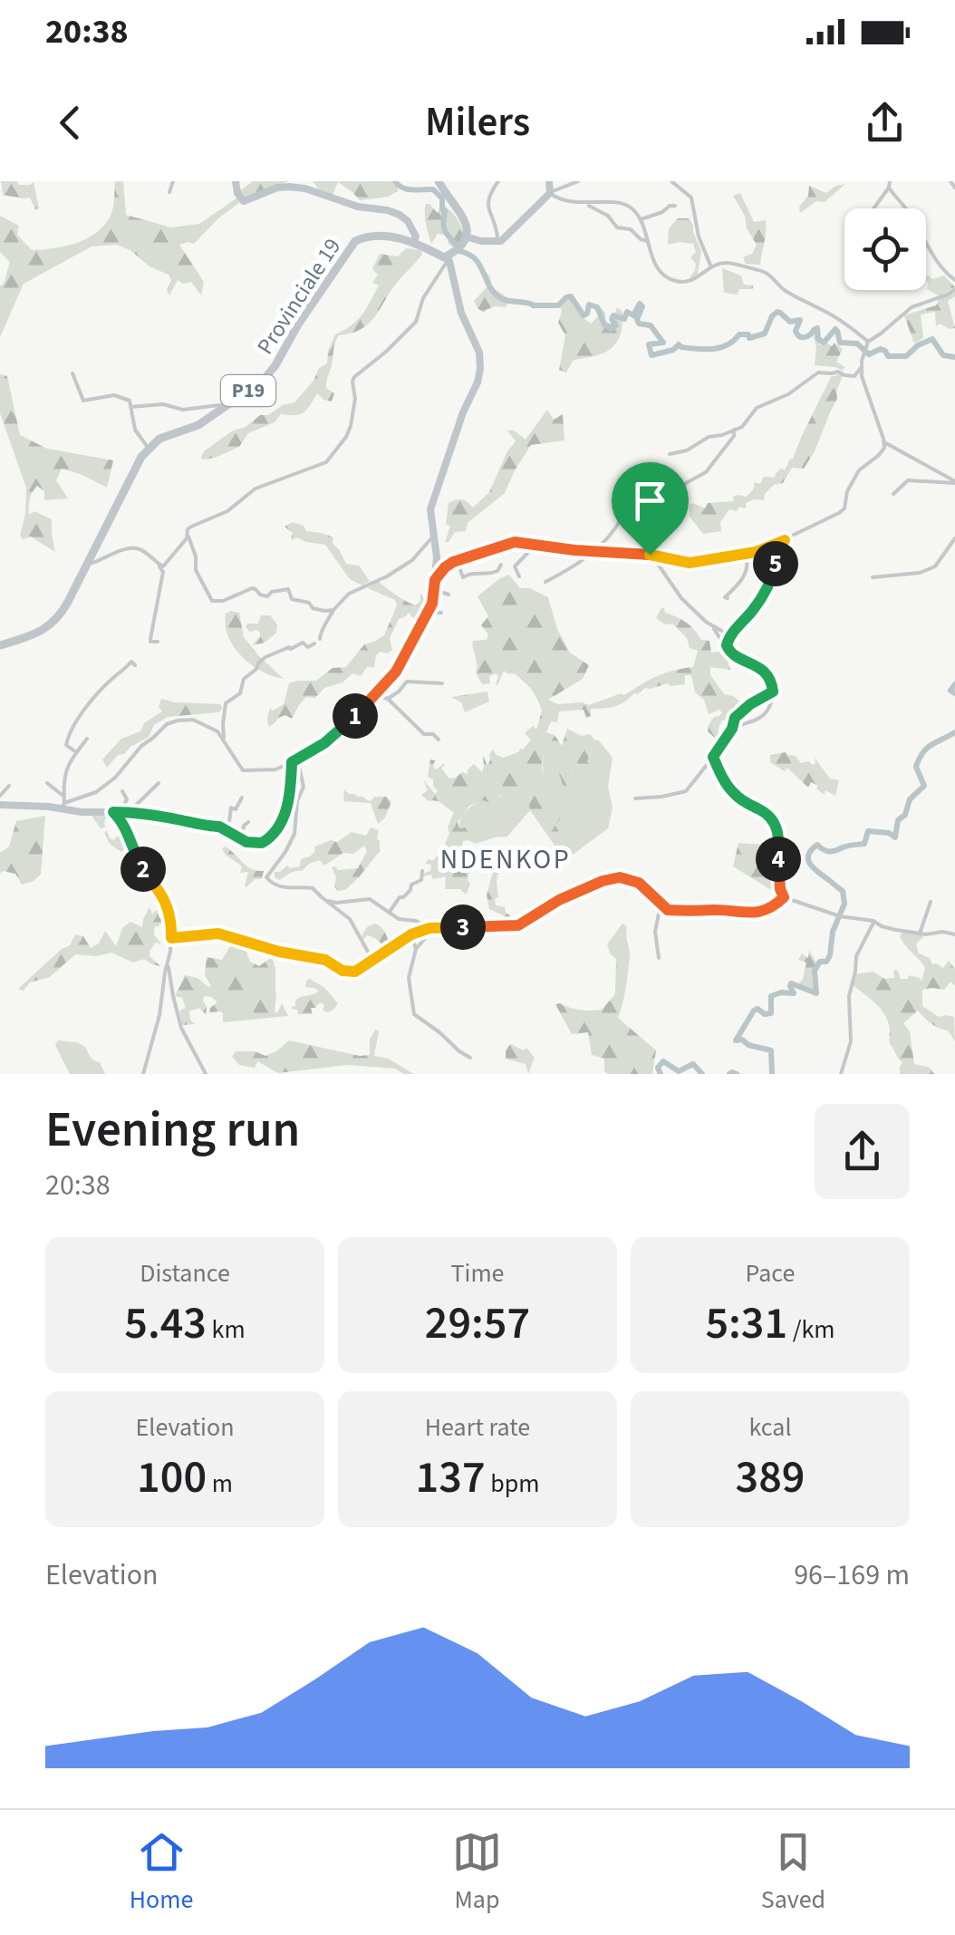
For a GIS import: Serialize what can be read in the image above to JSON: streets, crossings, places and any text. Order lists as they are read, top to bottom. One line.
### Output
{"streets":{"main road":["Provinciale 19","P19"]},"districts":["NDENKOP"],"page":{"status":"20:38","header":"Milers","pins":["5","1","4","2","3"],"heading":["Evening run","20:38"],"stats":[["Distance","5.43 km"],["Time","29:57"],["Pace","5:31 /km"],["Elevation","100 m"],["Heart rate","137 bpm"],["kcal","389"]],"chart":["Elevation","96–169 m"],"tabs":["Home","Map","Saved"]}}
